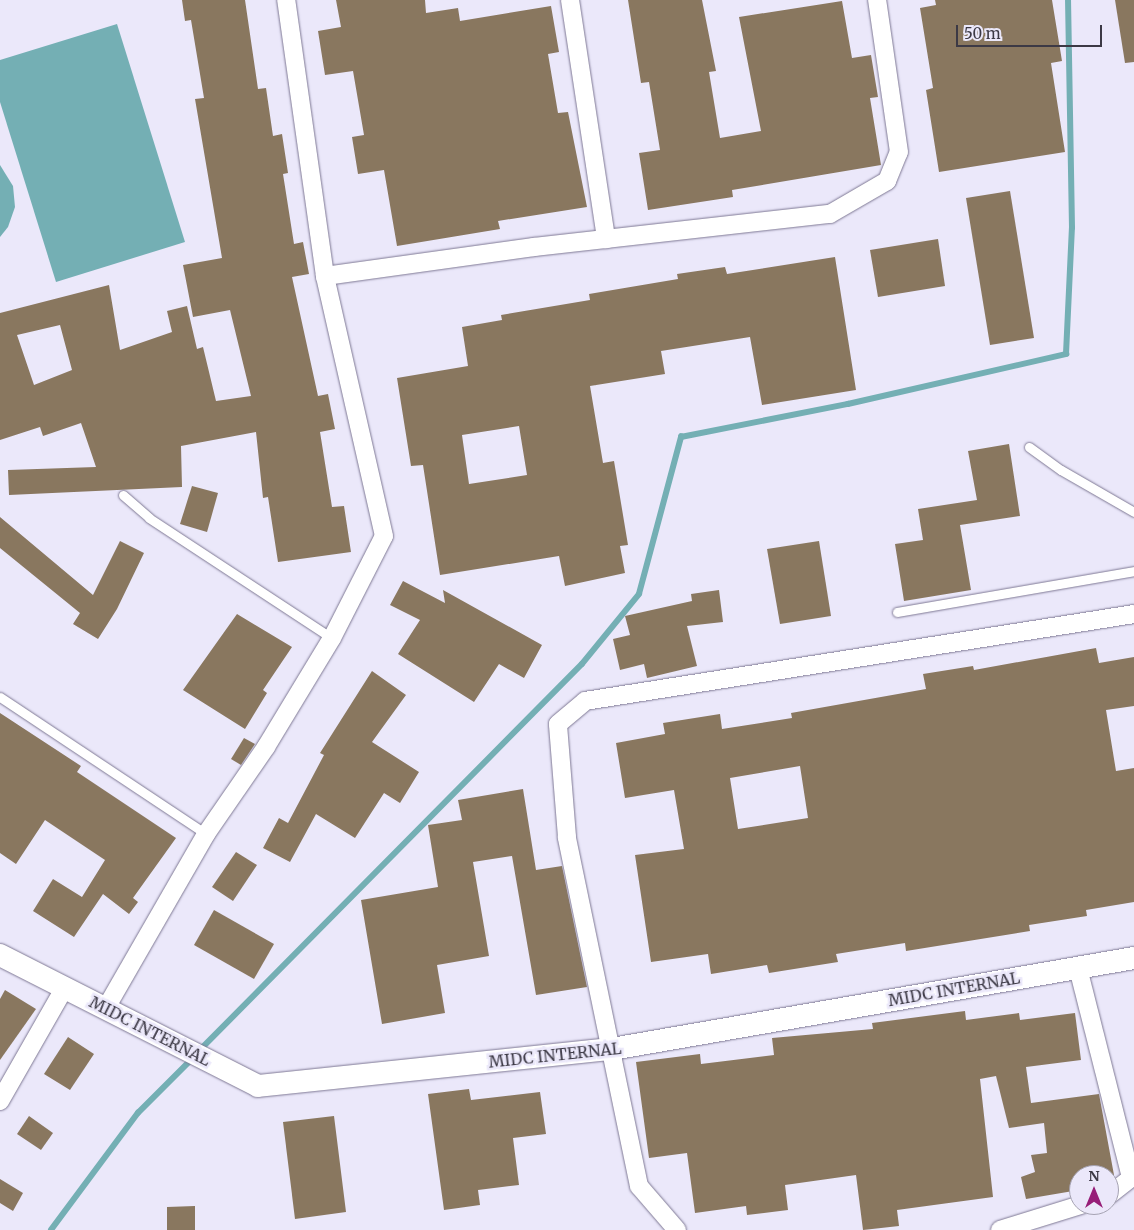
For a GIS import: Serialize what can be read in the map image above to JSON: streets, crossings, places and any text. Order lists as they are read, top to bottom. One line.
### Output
{"streets":{"street":["MIDC INTERNAL"]},"scale_bar":"50 m","north":"top"}
